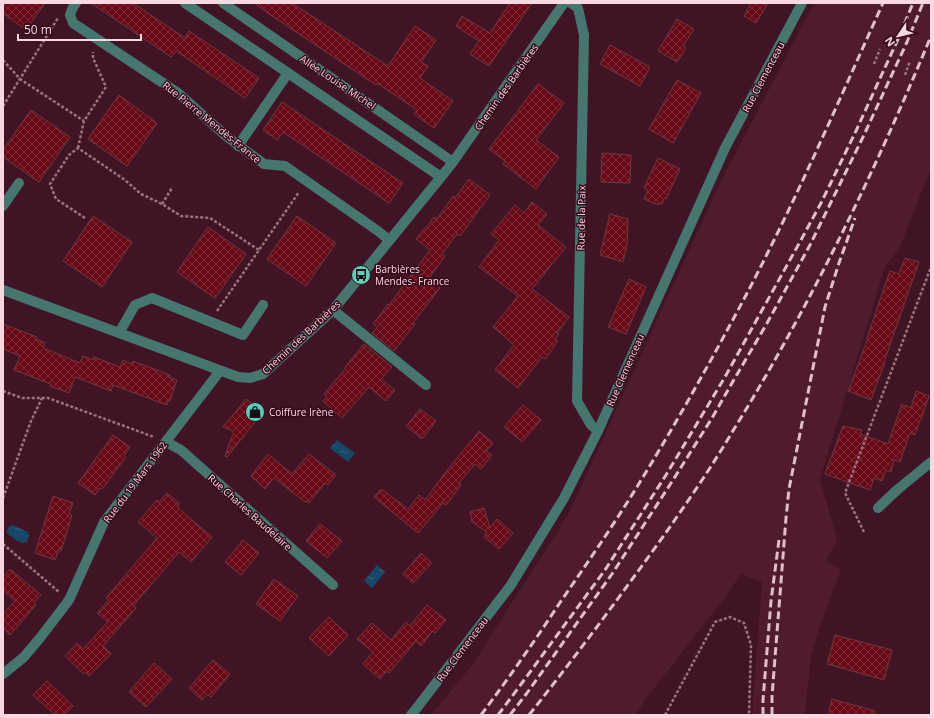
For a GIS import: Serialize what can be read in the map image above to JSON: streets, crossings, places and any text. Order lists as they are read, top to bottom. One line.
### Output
{"streets":{"street":["Rue Clemenceau","Allée Louise Michel","Chemin des Barbières","Rue Pierre Mendès-France","Rue de la Paix","Rue du 19 Mars 1962","Rue Charles Baudelaire"]},"crossings":[["Rue Clemenceau","Rue de la Paix"],["Allée Louise Michel","Chemin des Barbières"],["Chemin des Barbières","Rue Pierre Mendès-France"],["Chemin des Barbières","Rue du 19 Mars 1962"],["Rue du 19 Mars 1962","Rue Charles Baudelaire"]],"places":{"bus stop":["Barbières Mendes- France"],"shop":["Coiffure Irène"]},"scale_bar":"50 m","north":"bottom left"}
